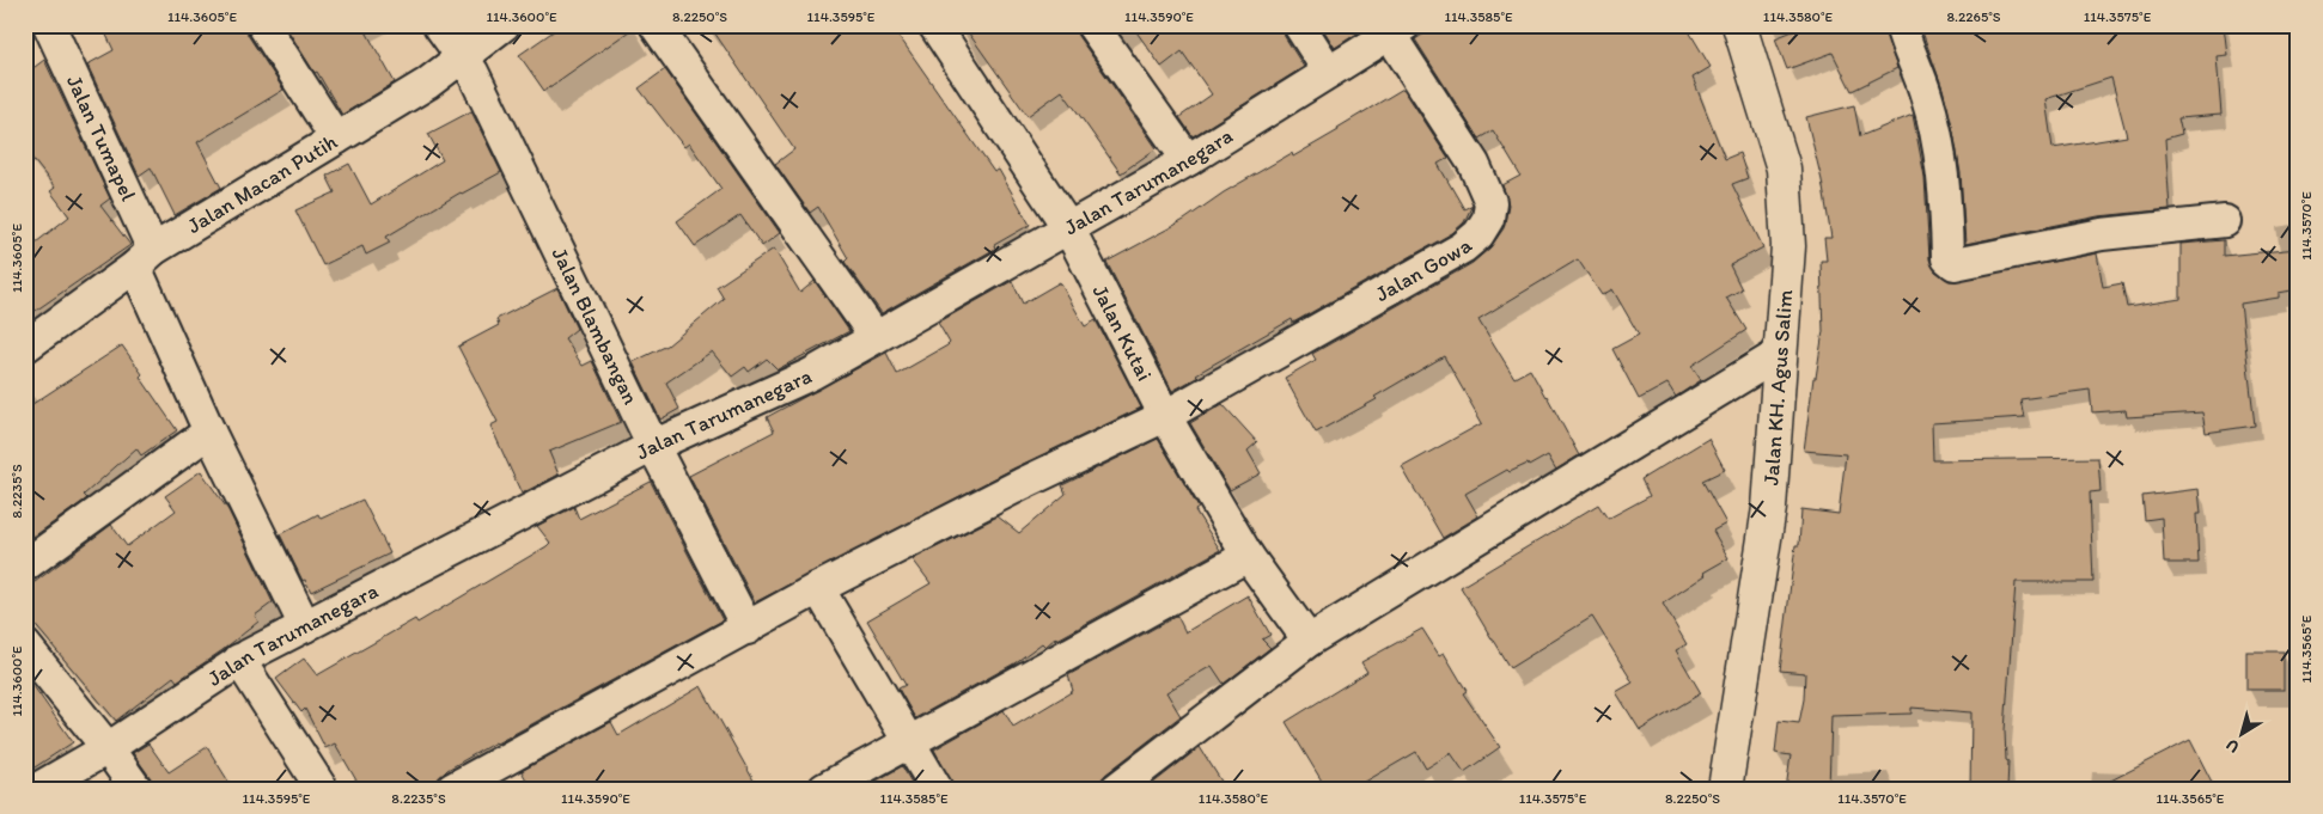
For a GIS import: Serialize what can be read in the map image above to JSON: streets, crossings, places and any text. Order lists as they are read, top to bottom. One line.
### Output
{"streets":{"street":["Jalan Tumapel","Jalan Tarumanegara","Jalan Macan Putih","Jalan Gowa","Jalan Blambangan","Jalan Kutai","Jalan KH. Agus Salim"]},"crossings":[["Jalan Tumapel","Jalan Tarumanegara"],["Jalan Tumapel","Jalan Macan Putih"],["Jalan Tarumanegara","Jalan Gowa"],["Jalan Tarumanegara","Jalan Blambangan"],["Jalan Tarumanegara","Jalan Kutai"],["Jalan Macan Putih","Jalan Blambangan"],["Jalan Gowa","Jalan Blambangan"],["Jalan Gowa","Jalan Kutai"]],"north":"bottom left","coordinates":["114.3605°E","114.3600°E","8.2250°S","114.3595°E","114.3590°E","114.3585°E","114.3580°E","8.2265°S","114.3575°E","114.3570°E","8.2235°S","114.3565°E"]}
